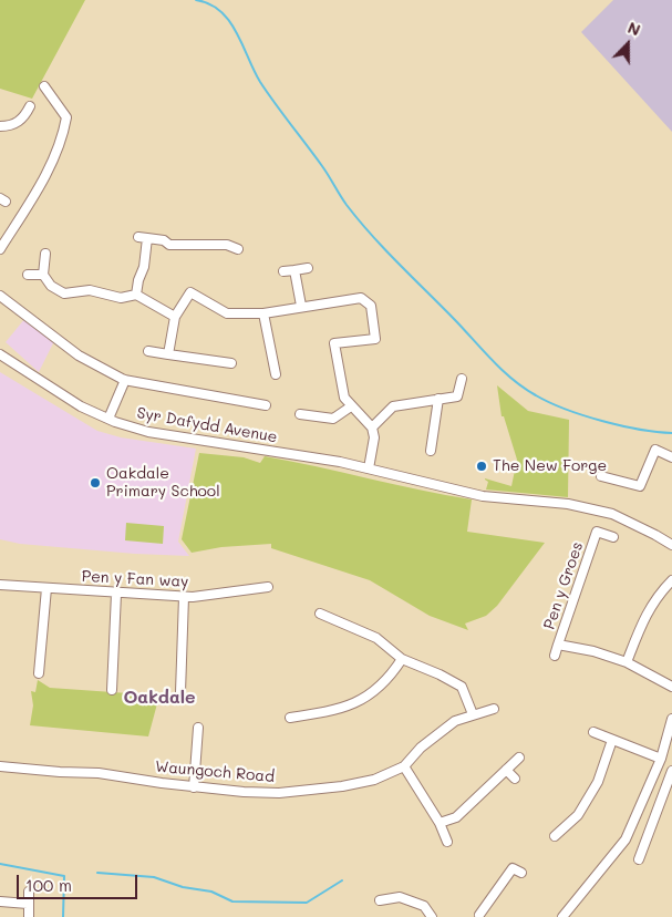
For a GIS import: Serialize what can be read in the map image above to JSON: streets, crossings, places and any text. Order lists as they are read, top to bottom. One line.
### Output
{"streets":{"street":["Syr Dafydd Avenue","Pen y Fan way","Pen y Groes","Waungoch Road"]},"districts":["Oakdale"],"places":["The New Forge","Oakdale Primary School"],"scale_bar":"100 m","north":"top"}
